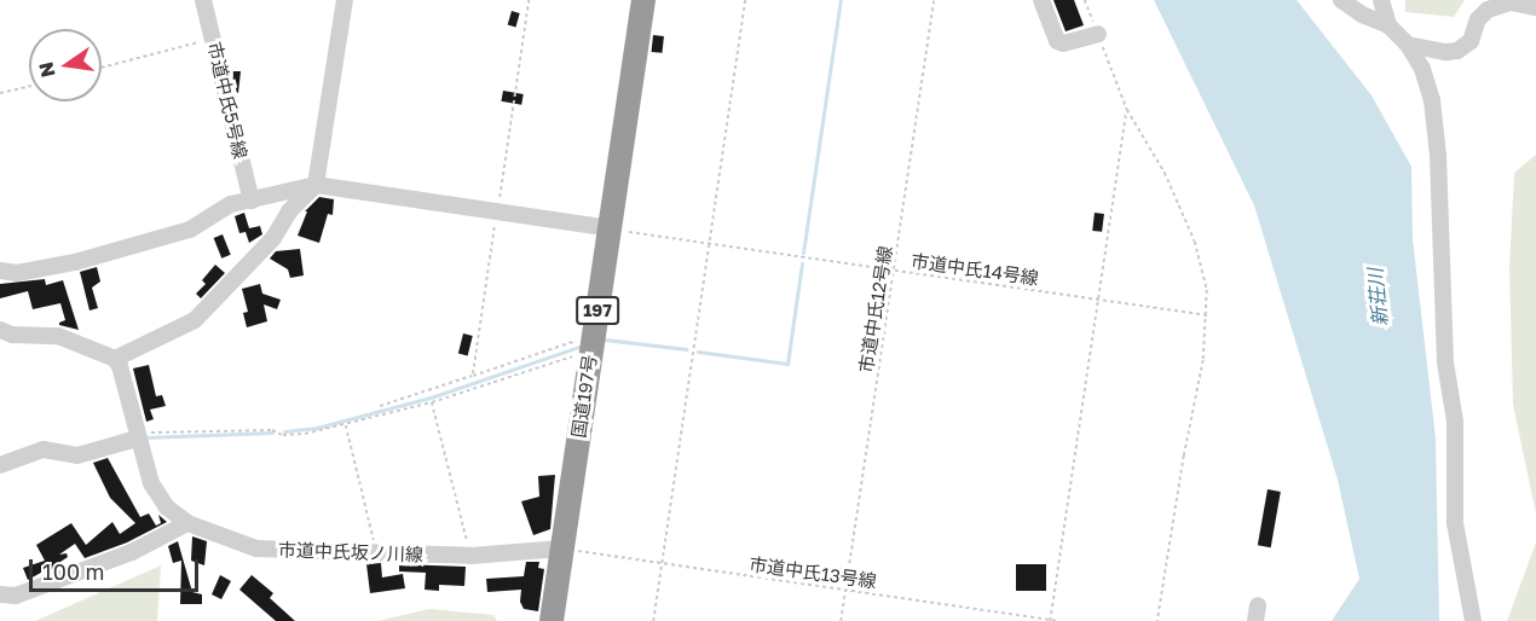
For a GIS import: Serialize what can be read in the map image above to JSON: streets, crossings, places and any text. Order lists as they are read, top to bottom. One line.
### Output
{"streets":{"highway":["197","国道197号"],"street":["市道中氏5号線","市道中氏坂ノ川線"],"path":["市道中氏14号線","市道中氏12号線","市道中氏13号線"]},"crossings":[["市道中氏14号線","市道中氏12号線"],["市道中氏14号線","国道197号"],["市道中氏12号線","市道中氏13号線"],["国道197号","市道中氏坂ノ川線"],["国道197号","市道中氏13号線"],["市道中氏坂ノ川線","市道中氏13号線"]],"water":["新荘川"],"scale_bar":"100 m","north":"left"}
